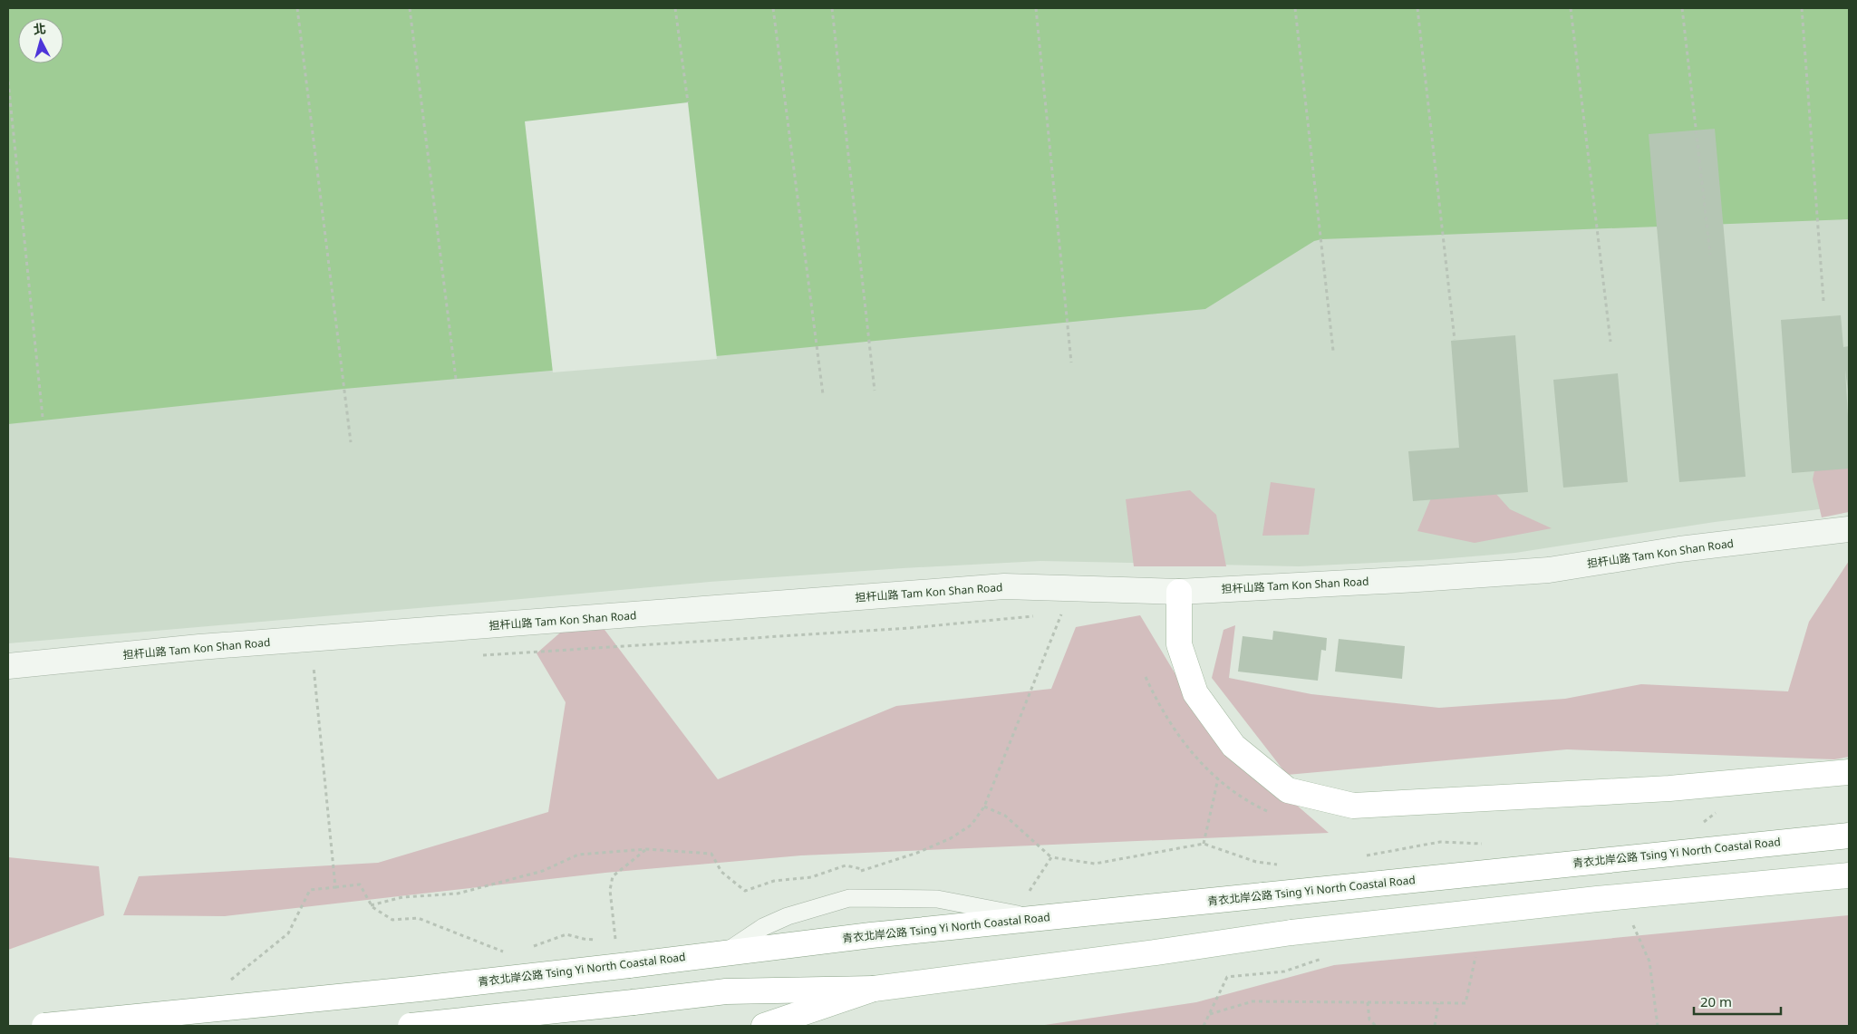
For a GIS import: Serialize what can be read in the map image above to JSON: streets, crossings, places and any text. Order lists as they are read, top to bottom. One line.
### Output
{"streets":{"main road":["青衣北岸公路 Tsing Yi North Coastal Road"],"street":["担杆山路 Tam Kon Shan Road"]},"scale_bar":"20 m","north":"top"}
